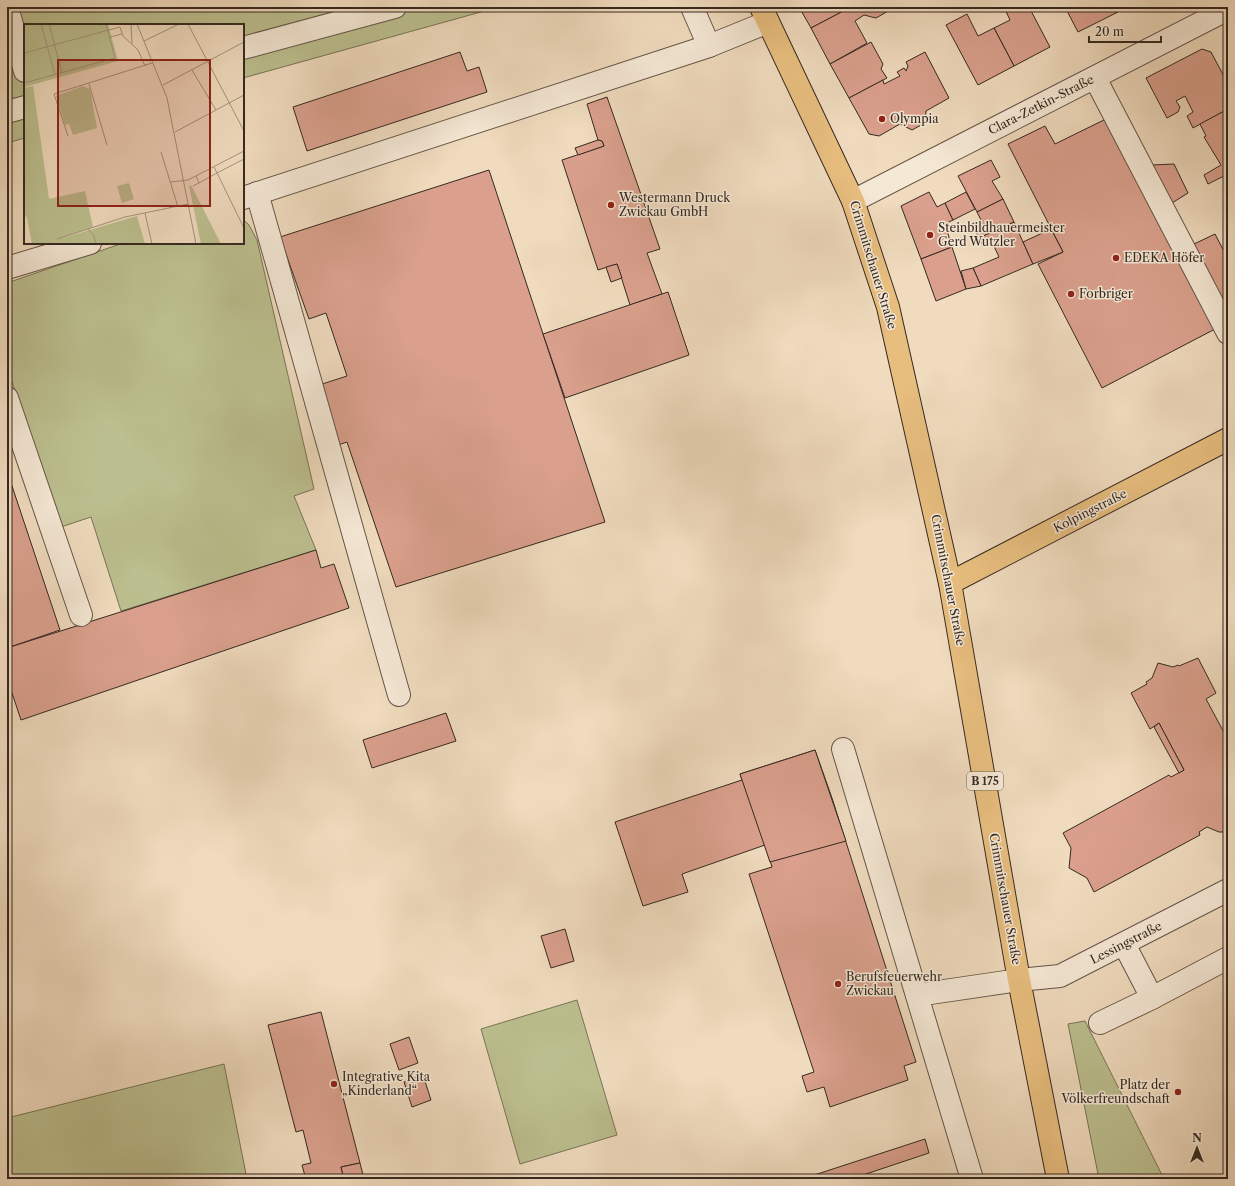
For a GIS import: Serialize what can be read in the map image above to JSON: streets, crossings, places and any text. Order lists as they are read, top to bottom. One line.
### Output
{"streets":{"main road":["Crimmitschauer Straße","Kolpingstraße","B 175"],"street":["Clara-Zetkin-Straße","Lessingstraße"]},"crossings":[["Clara-Zetkin-Straße","Crimmitschauer Straße"],["Crimmitschauer Straße","Kolpingstraße"],["Crimmitschauer Straße","Lessingstraße"]],"places":["Olympia","Westermann Druck Zwickau GmbH","Steinbildhauermeister Gerd Wutzler","EDEKA Höfer","Forbriger","Berufsfeuerwehr Zwickau","Integrative Kita „Kinderland“","Platz der Völkerfreundschaft"],"scale_bar":"20 m","north":"top"}
